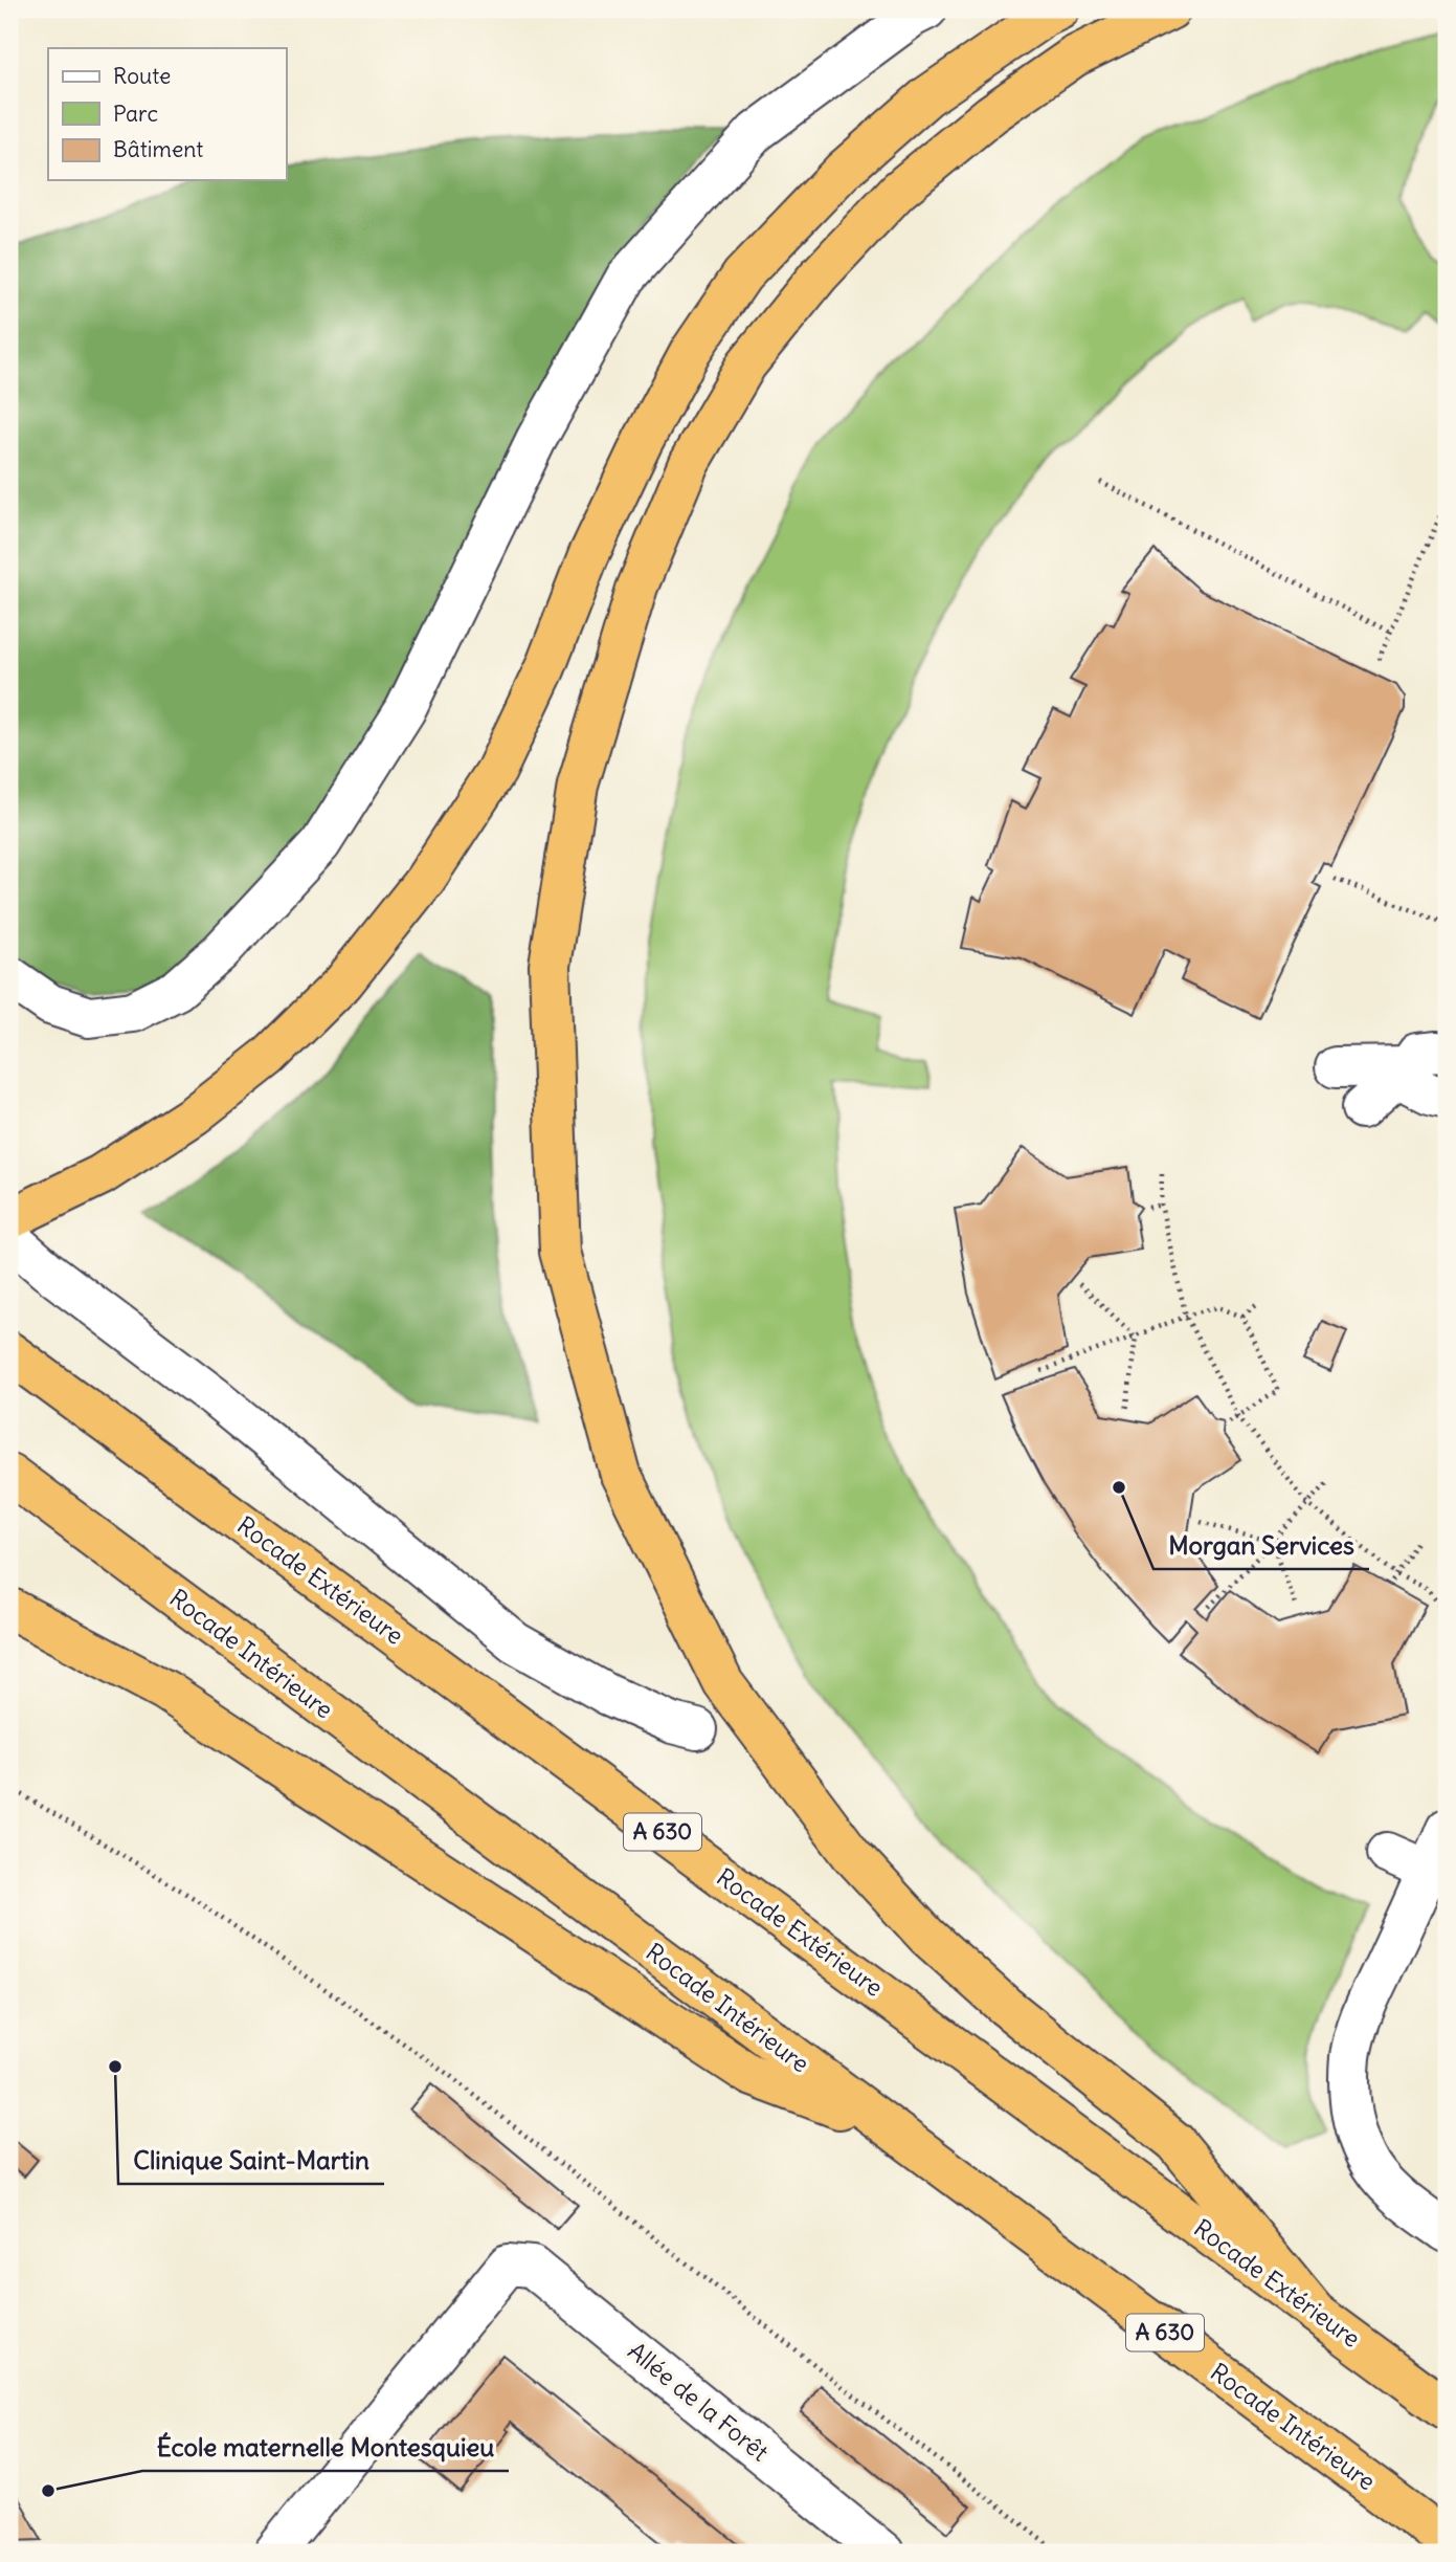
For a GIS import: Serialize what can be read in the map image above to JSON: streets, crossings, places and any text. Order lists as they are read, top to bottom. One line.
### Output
{"streets":{"highway":["Rocade Extérieure","Rocade Intérieure","A 630"],"street":["Allée de la Forêt"]},"places":["Morgan Services","Clinique Saint-Martin","École maternelle Montesquieu"],"legend":["Route","Parc","Bâtiment"]}
